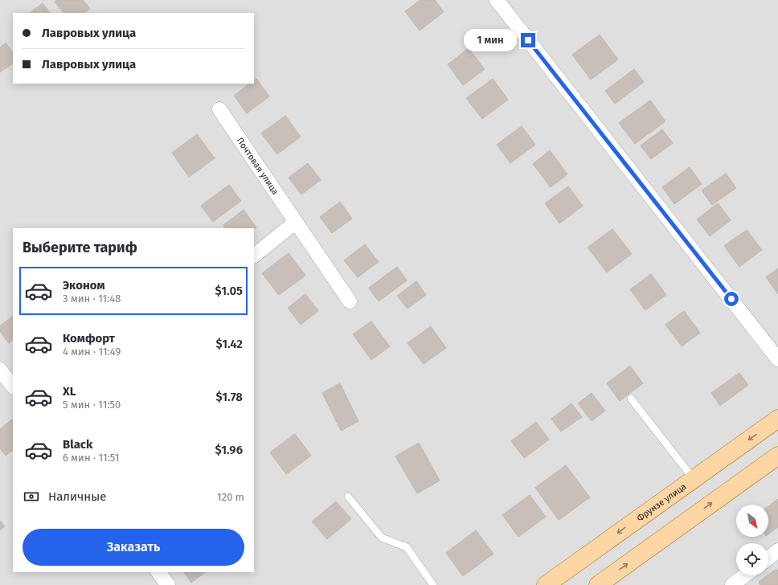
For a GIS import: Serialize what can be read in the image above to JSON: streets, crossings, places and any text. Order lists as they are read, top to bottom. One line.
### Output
{"streets":{"main road":["Фрунзе улица"],"street":["Почтовая улица"]},"north":"bottom right","page":{"banner":["Лавровых улица","Лавровых улица"],"bubble":"1 мин","heading":"Выберите тариф","list":[{"name":"Эконом","note":"3 мин · 11:48","value":"$1.05"},{"name":"Комфорт","note":"4 мин · 11:49","value":"$1.42"},{"name":"XL","note":"5 мин · 11:50","value":"$1.78"},{"name":"Black","note":"6 мин · 11:51","value":"$1.96"}],"pay":["Наличные","120 m"],"buttons":"Заказать"}}
